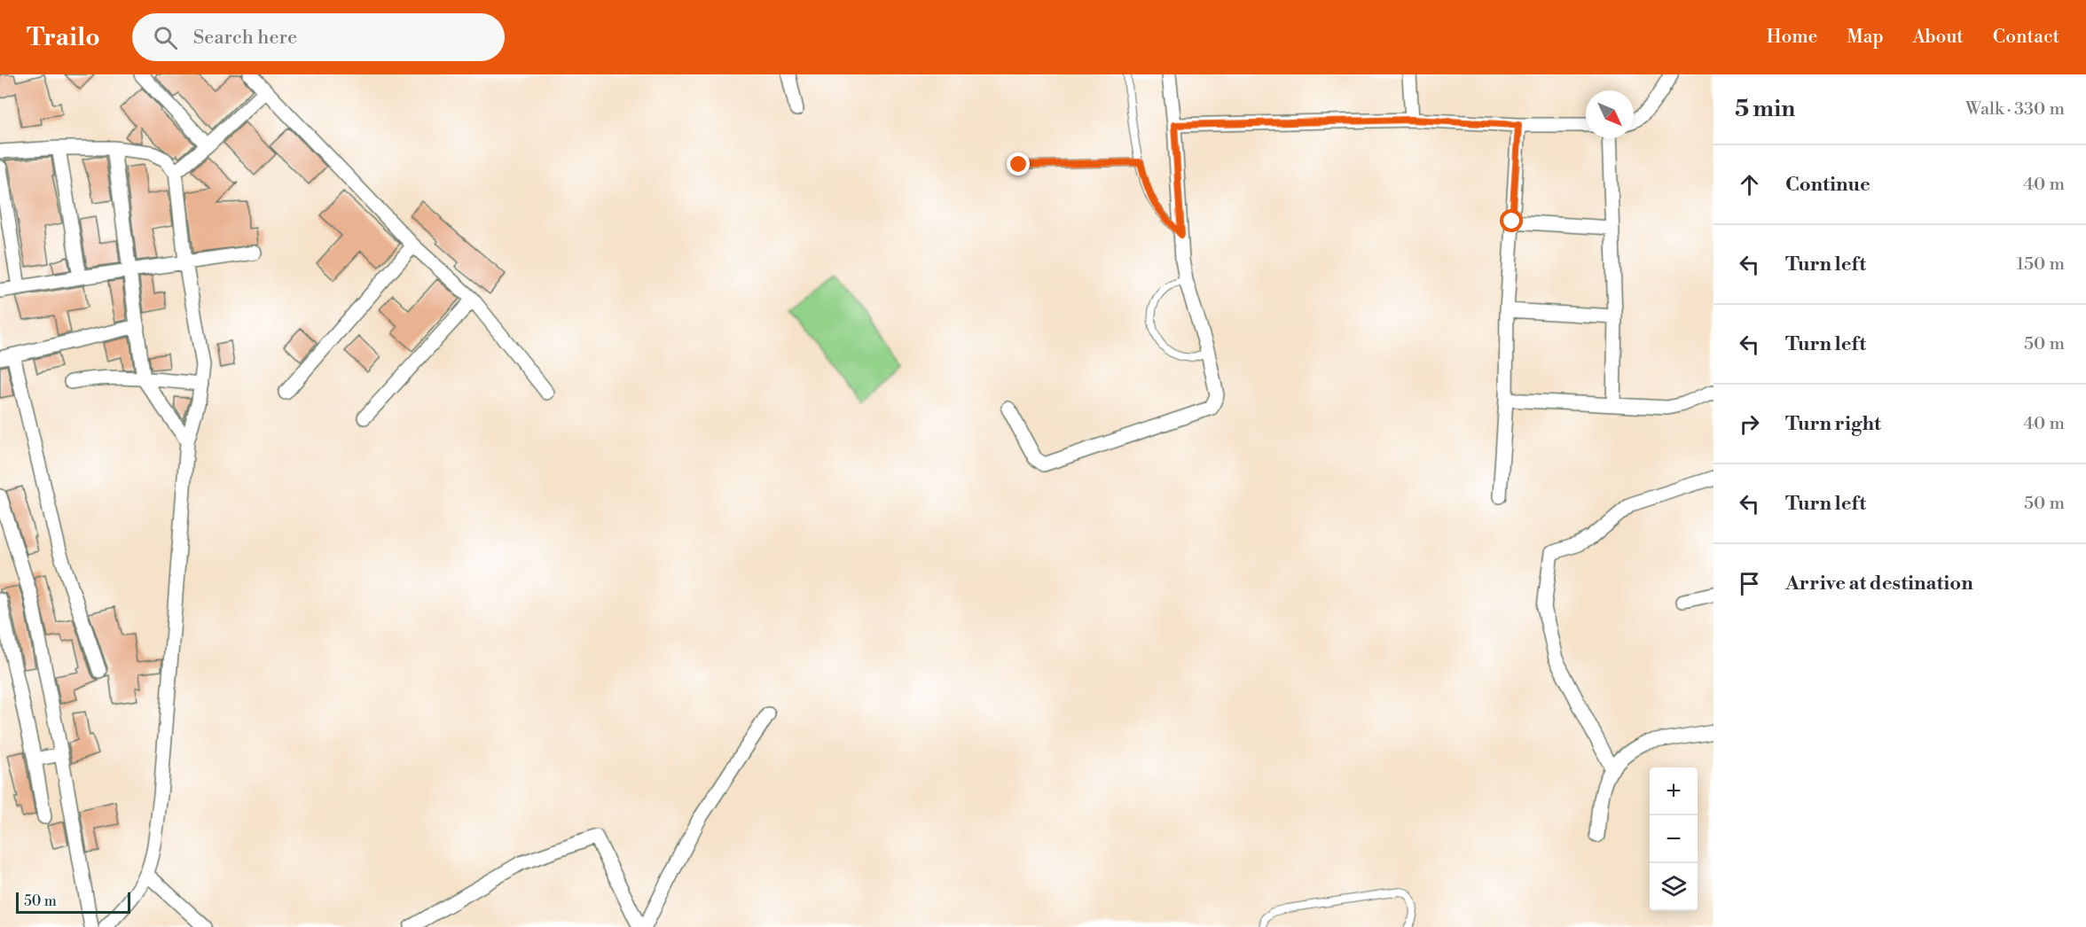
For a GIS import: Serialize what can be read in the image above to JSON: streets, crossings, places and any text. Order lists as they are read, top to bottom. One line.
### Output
{"scale_bar":"50 m","north":"bottom right","page":{"header":"Trailo","search":"Search here","nav":["Home","Map","About","Contact"],"heading":["5 min","Walk · 330 m"],"list":[["Continue","40 m"],["Turn left","150 m"],["Turn left","50 m"],["Turn right","40 m"],["Turn left","50 m"],"Arrive at destination"],"map_buttons":["+","−"],"scale":"50 m"}}
